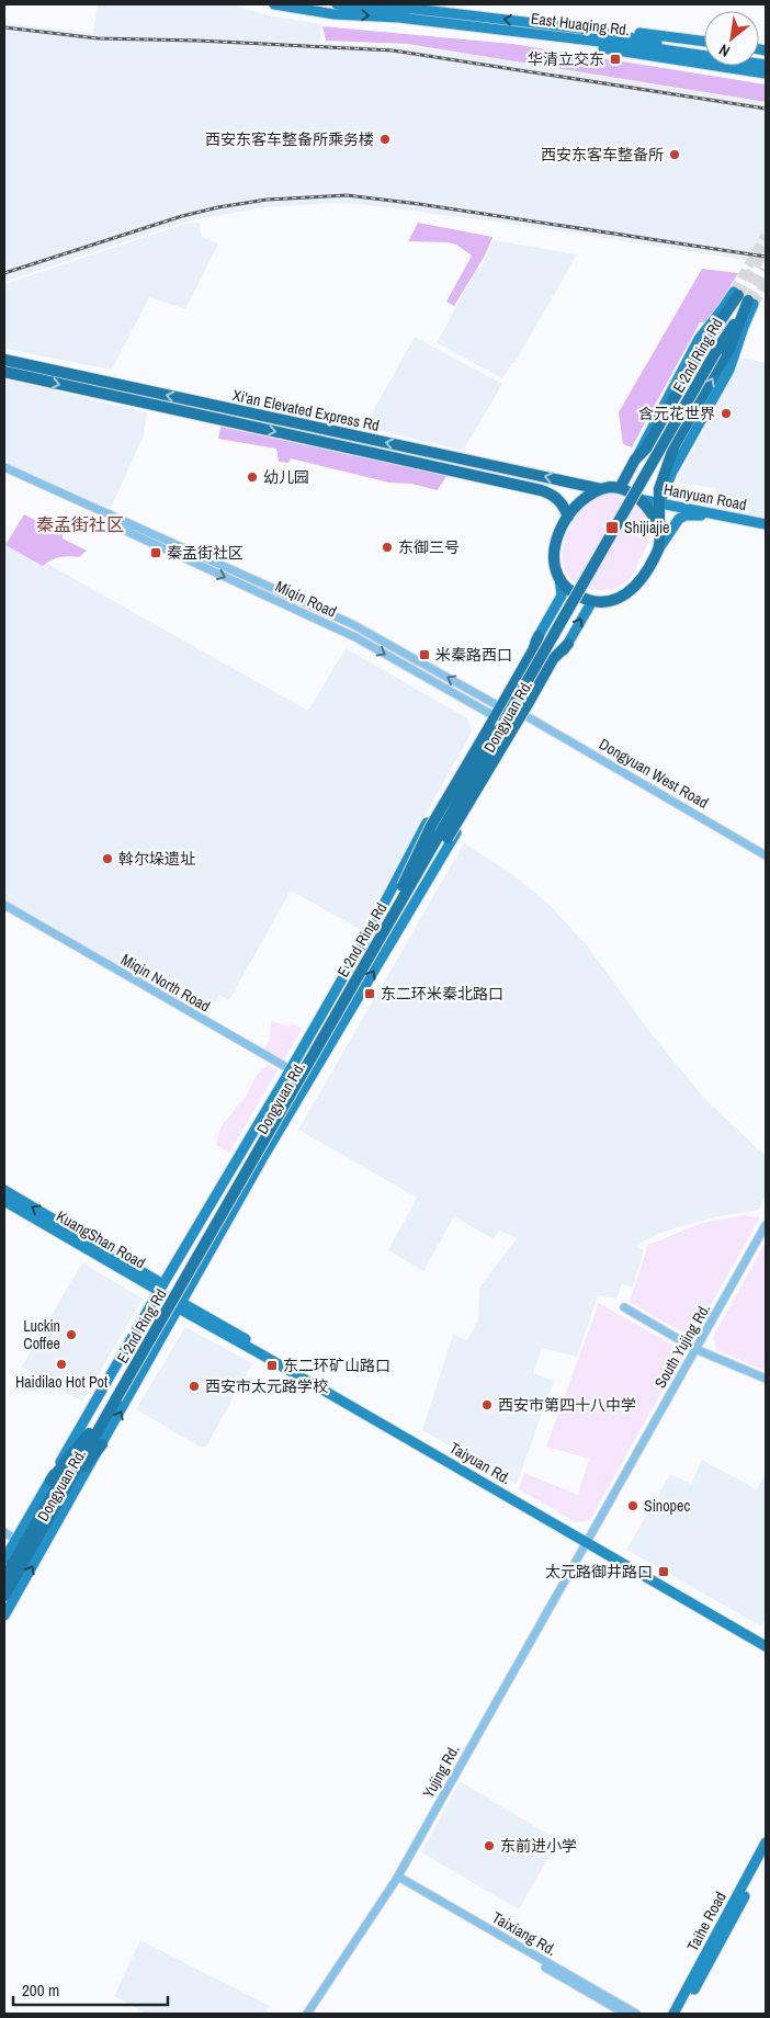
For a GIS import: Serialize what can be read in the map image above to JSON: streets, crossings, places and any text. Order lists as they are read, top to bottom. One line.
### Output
{"streets":{"highway":["E 2nd Ring Rd","Xi'an Elevated Express Rd"],"main road":["East Huaqing Rd.","Hanyuan Road","Dongyuan Rd.","KuangShan Road","Taiyuan Rd.","Taihe Road"],"street":["Miqin Road","Dongyuan West Road","Miqin North Road","South Yujing Rd.","Yujing Rd.","Taixiang Rd."]},"crossings":[["Xi'an Elevated Express Rd","Hanyuan Road"],["Xi'an Elevated Express Rd","Dongyuan Rd."],["Hanyuan Road","Dongyuan Rd."],["Miqin Road","Dongyuan Rd."],["Dongyuan Rd.","Dongyuan West Road"],["Dongyuan Rd.","Miqin North Road"],["Dongyuan Rd.","KuangShan Road"],["Dongyuan Rd.","Taiyuan Rd."],["KuangShan Road","Taiyuan Rd."],["South Yujing Rd.","Taiyuan Rd."],["South Yujing Rd.","Yujing Rd."],["Taiyuan Rd.","Yujing Rd."],["Yujing Rd.","Taixiang Rd."]],"districts":["秦孟街社区"],"places":{"transit":["华清立交东","Shijiajie","秦孟街社区","米秦路西口","东二环米秦北路口","东二环矿山路口","太元路御井路口"],"other":["西安东客车整备所乘务楼","西安东客车整备所","含元花世界","幼儿园","东御三号","斡尔垛遗址","Luckin Coffee","Haidilao Hot Pot","西安市太元路学校","西安市第四十八中学","Sinopec","东前进小学"]},"scale_bar":"200 m","north":"bottom left"}
